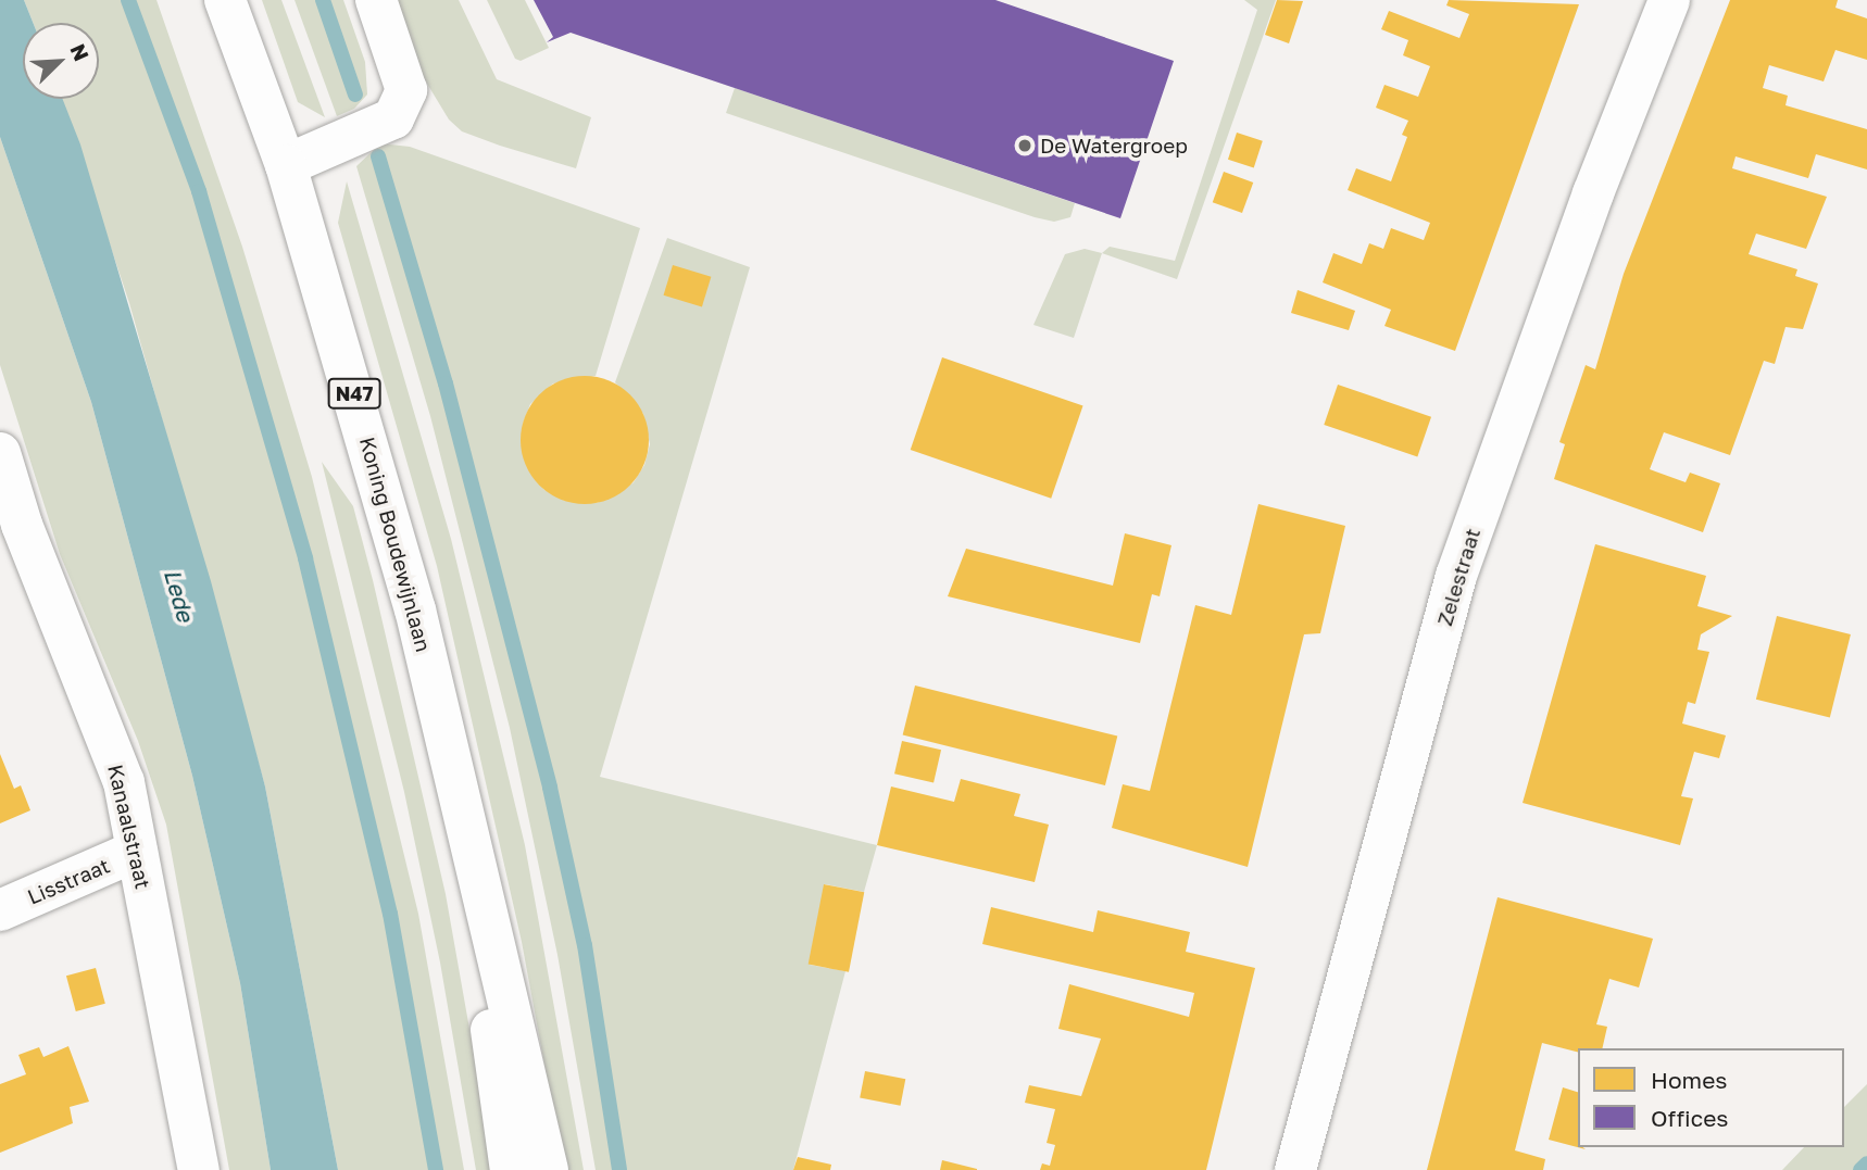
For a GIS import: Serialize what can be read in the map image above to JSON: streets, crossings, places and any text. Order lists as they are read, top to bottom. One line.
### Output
{"streets":{"street":["N47","Koning Boudewijnlaan","Zelestraat","Kanaalstraat","Lisstraat"]},"crossings":[["Kanaalstraat","Lisstraat"]],"water":["Lede"],"places":["De Watergroep"],"legend":["Homes","Offices"],"north":"top right"}
